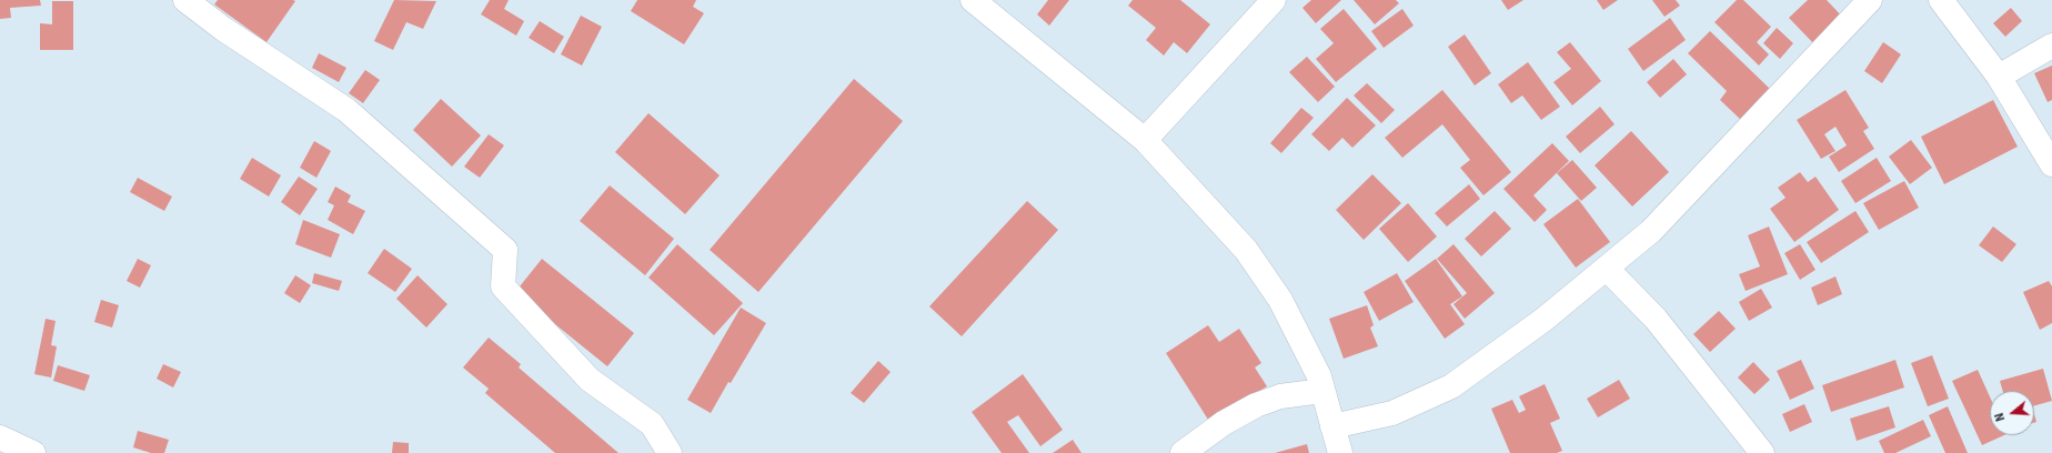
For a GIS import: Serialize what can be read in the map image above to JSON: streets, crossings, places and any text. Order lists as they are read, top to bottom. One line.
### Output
{"north":"left"}
